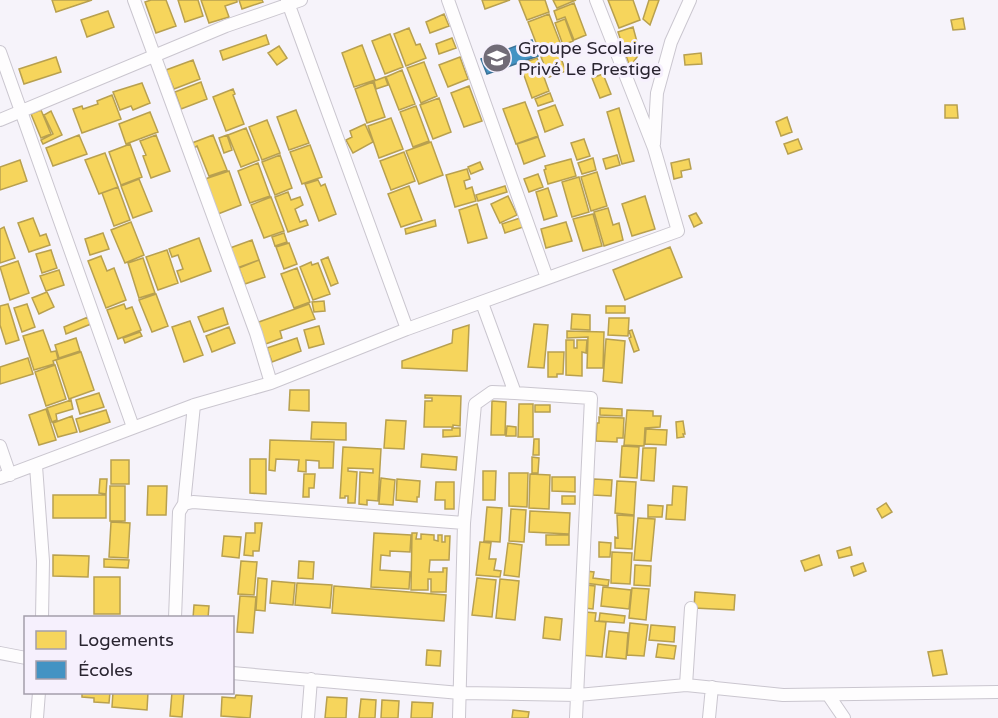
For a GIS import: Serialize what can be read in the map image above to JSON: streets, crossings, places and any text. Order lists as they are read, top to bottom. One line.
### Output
{"places":{"school or university":["Groupe Scolaire Privé Le Prestige"]},"legend":["Logements","Écoles"]}
